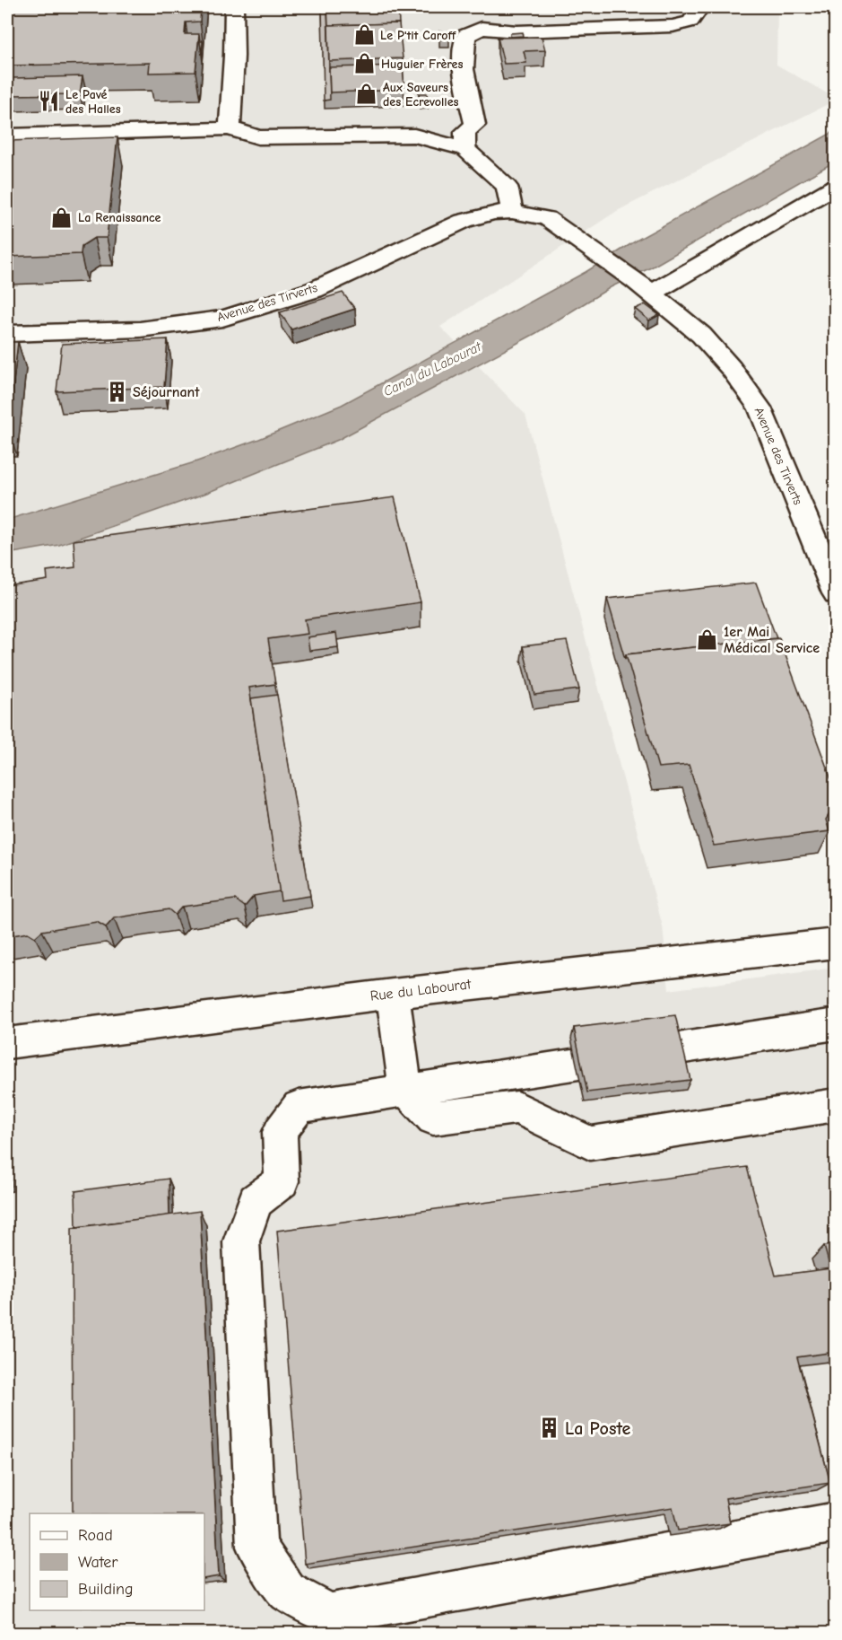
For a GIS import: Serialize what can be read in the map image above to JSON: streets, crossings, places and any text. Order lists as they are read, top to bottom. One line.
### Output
{"streets":{"street":["Avenue des Tirverts","Rue du Labourat"]},"water":["Canal du Labourat"],"places":{"shop":["Le P'tit Caroff","Huguier Frères","Aux Saveurs des Ecrevolles","La Renaissance","1er Mai Médical Service"],"restaurant":["Le Pavé des Halles"],"building":["Séjournant","La Poste"]},"legend":["Road","Water","Building"]}
